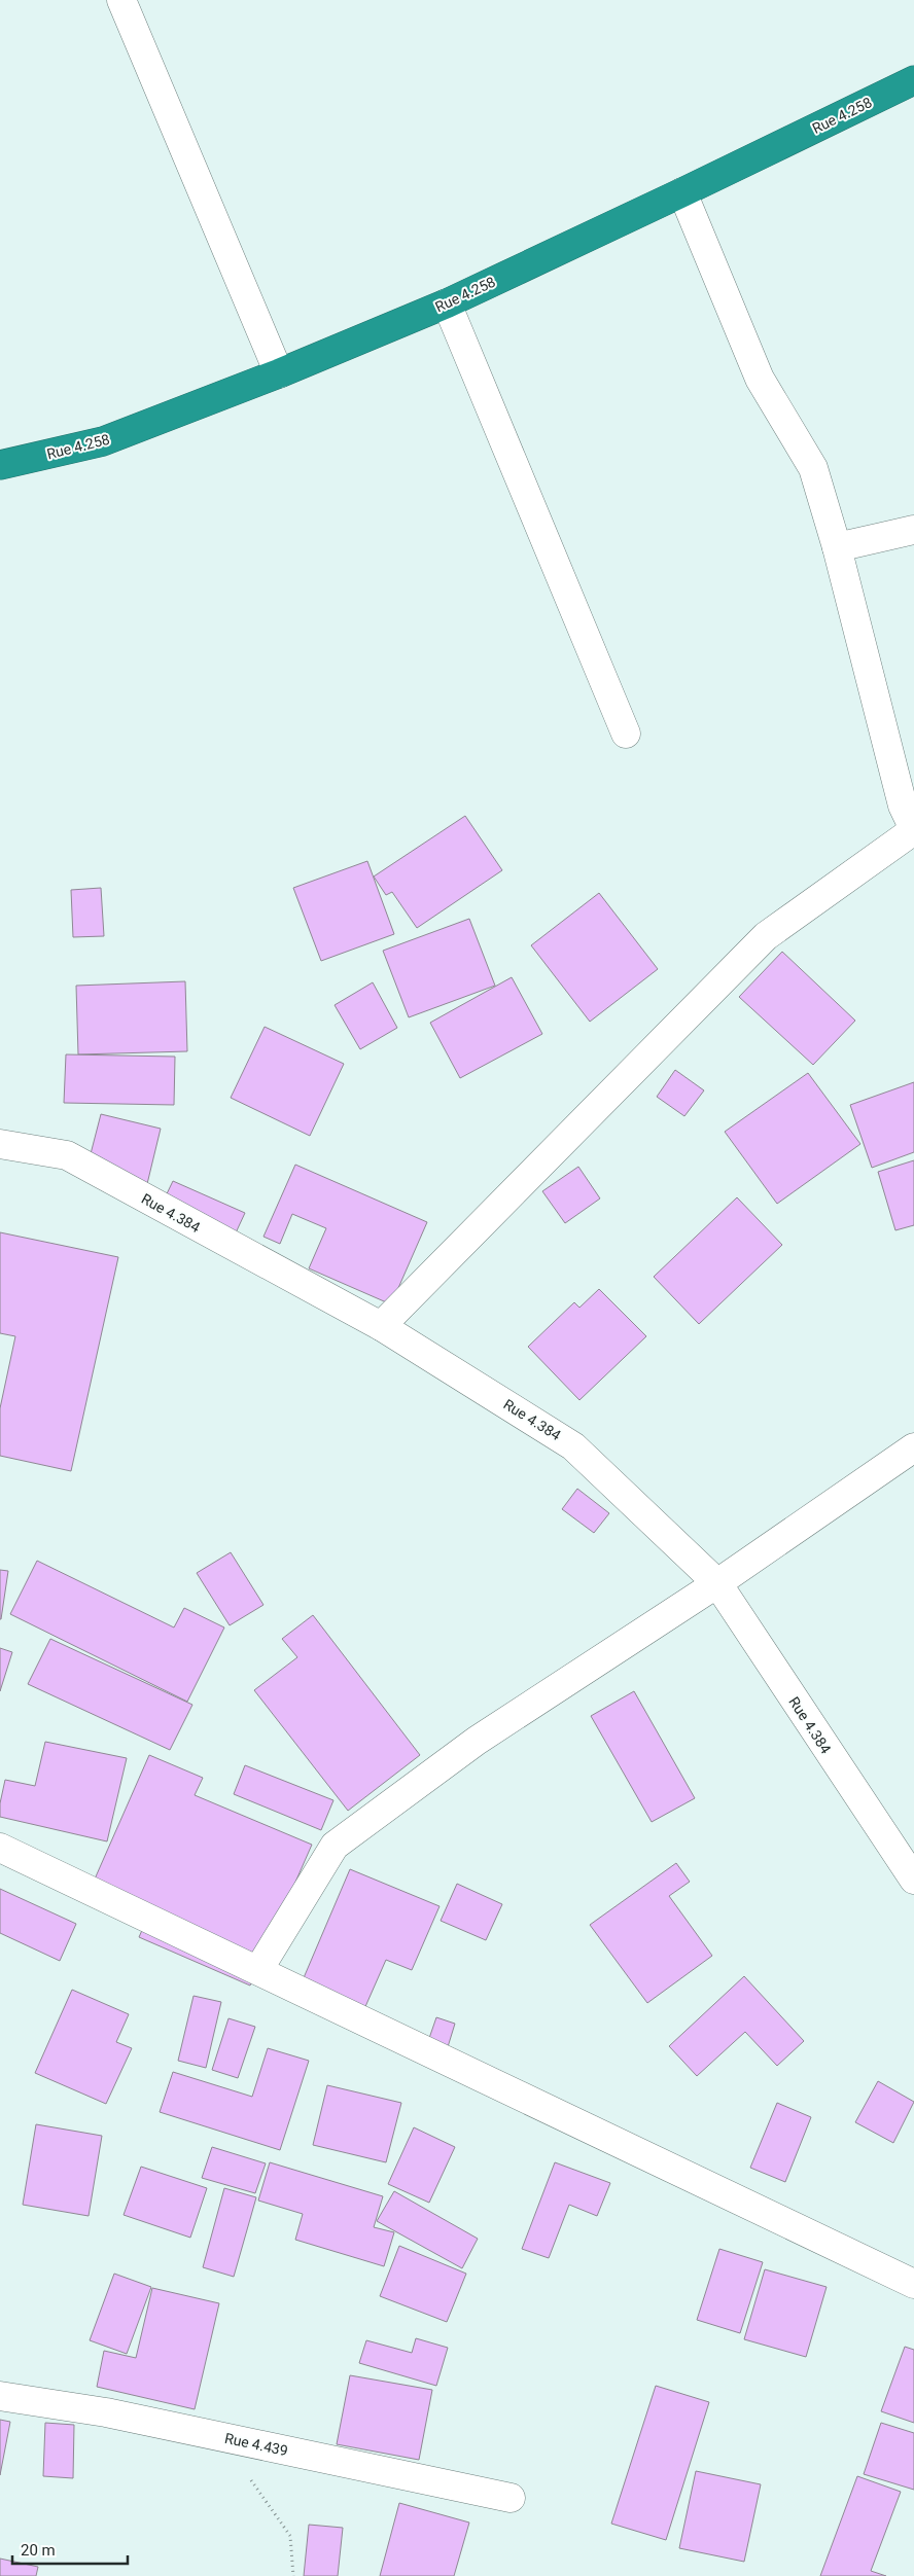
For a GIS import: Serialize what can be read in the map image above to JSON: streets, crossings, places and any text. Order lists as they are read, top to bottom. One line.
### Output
{"streets":{"highway":["Rue 4.258"],"street":["Rue 4.384","Rue 4.439"]},"scale_bar":"20 m"}
